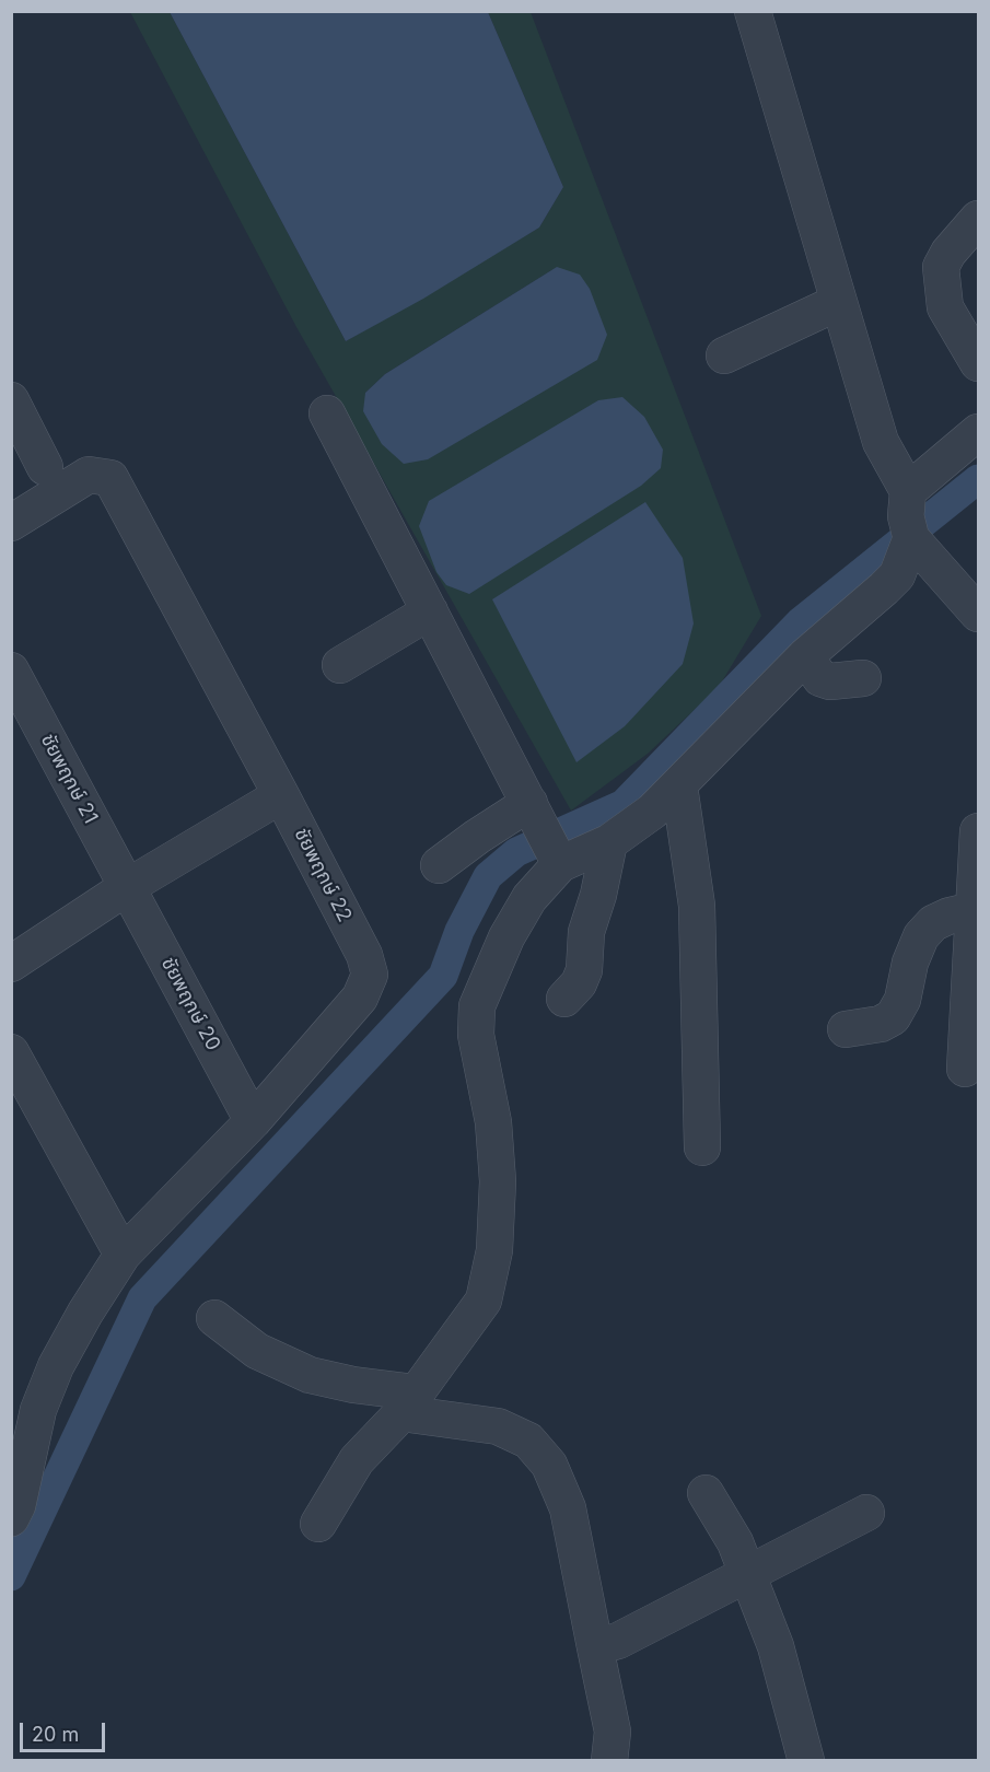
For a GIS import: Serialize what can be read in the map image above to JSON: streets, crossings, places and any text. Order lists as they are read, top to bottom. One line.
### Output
{"streets":{"street":["ชัยพฤกษ์ 21","ชัยพฤกษ์ 22","ชัยพฤกษ์ 20"]},"crossings":[["ชัยพฤกษ์ 21","ชัยพฤกษ์ 20"],["ชัยพฤกษ์ 22","ชัยพฤกษ์ 20"]],"scale_bar":"20 m"}
